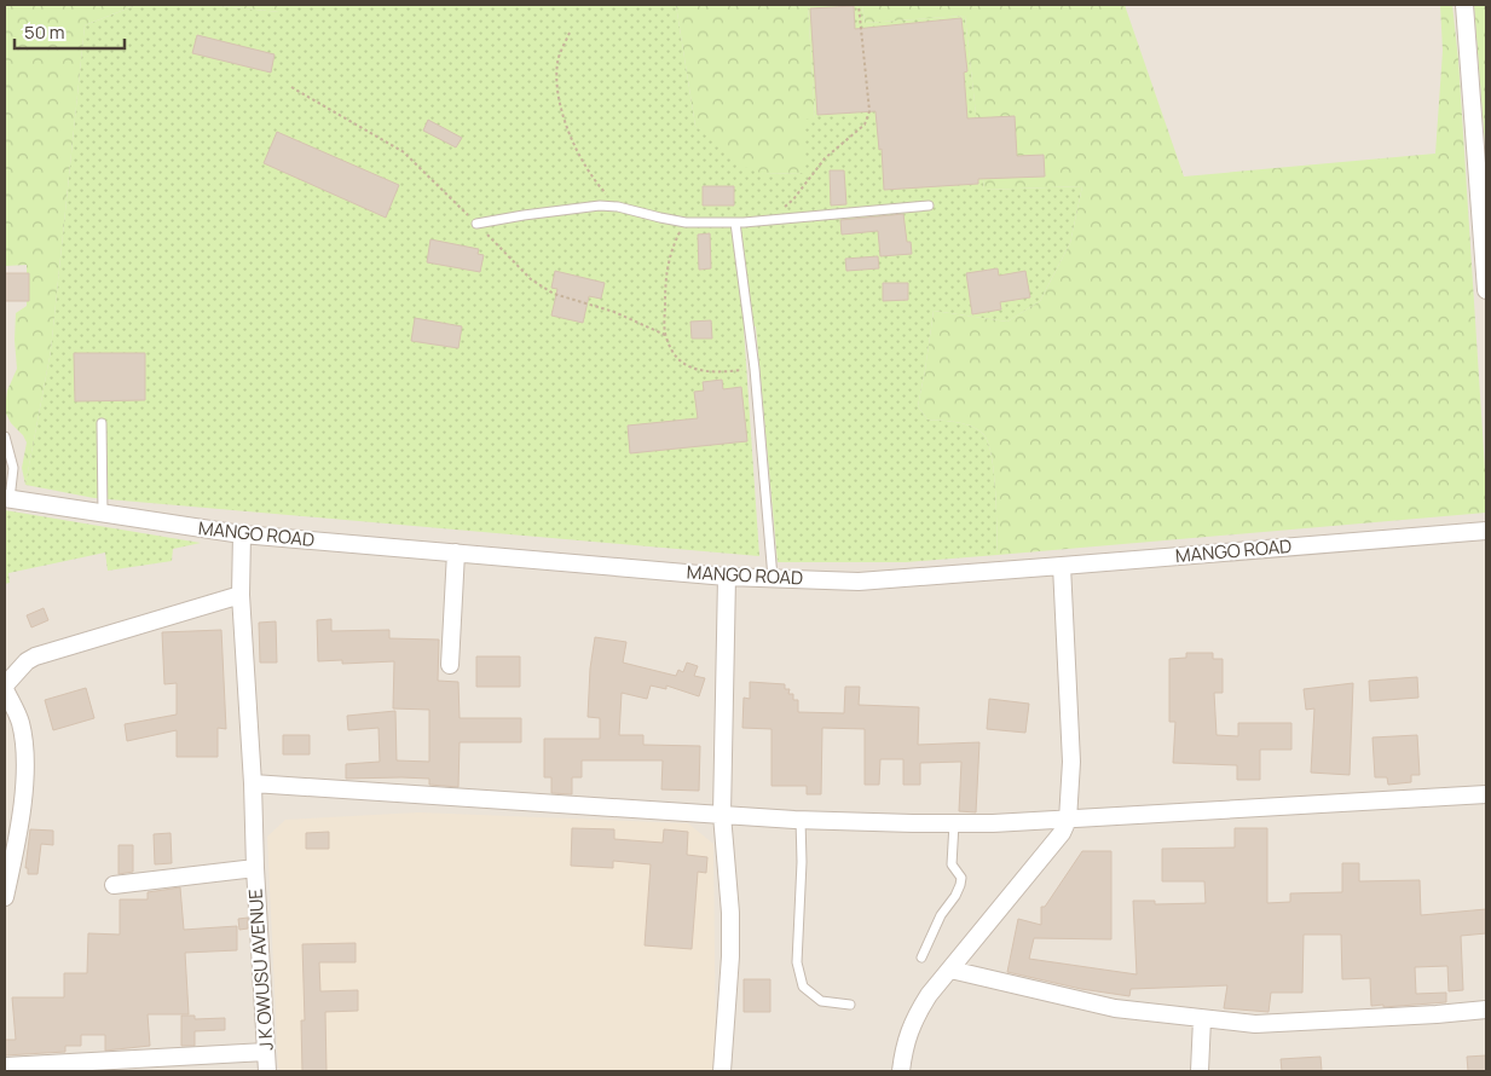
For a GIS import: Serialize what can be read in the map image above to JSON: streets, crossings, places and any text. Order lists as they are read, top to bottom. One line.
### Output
{"streets":{"street":["MANGO ROAD","J K OWUSU AVENUE"]},"crossings":[["MANGO ROAD","J K OWUSU AVENUE"]],"scale_bar":"50 m"}
